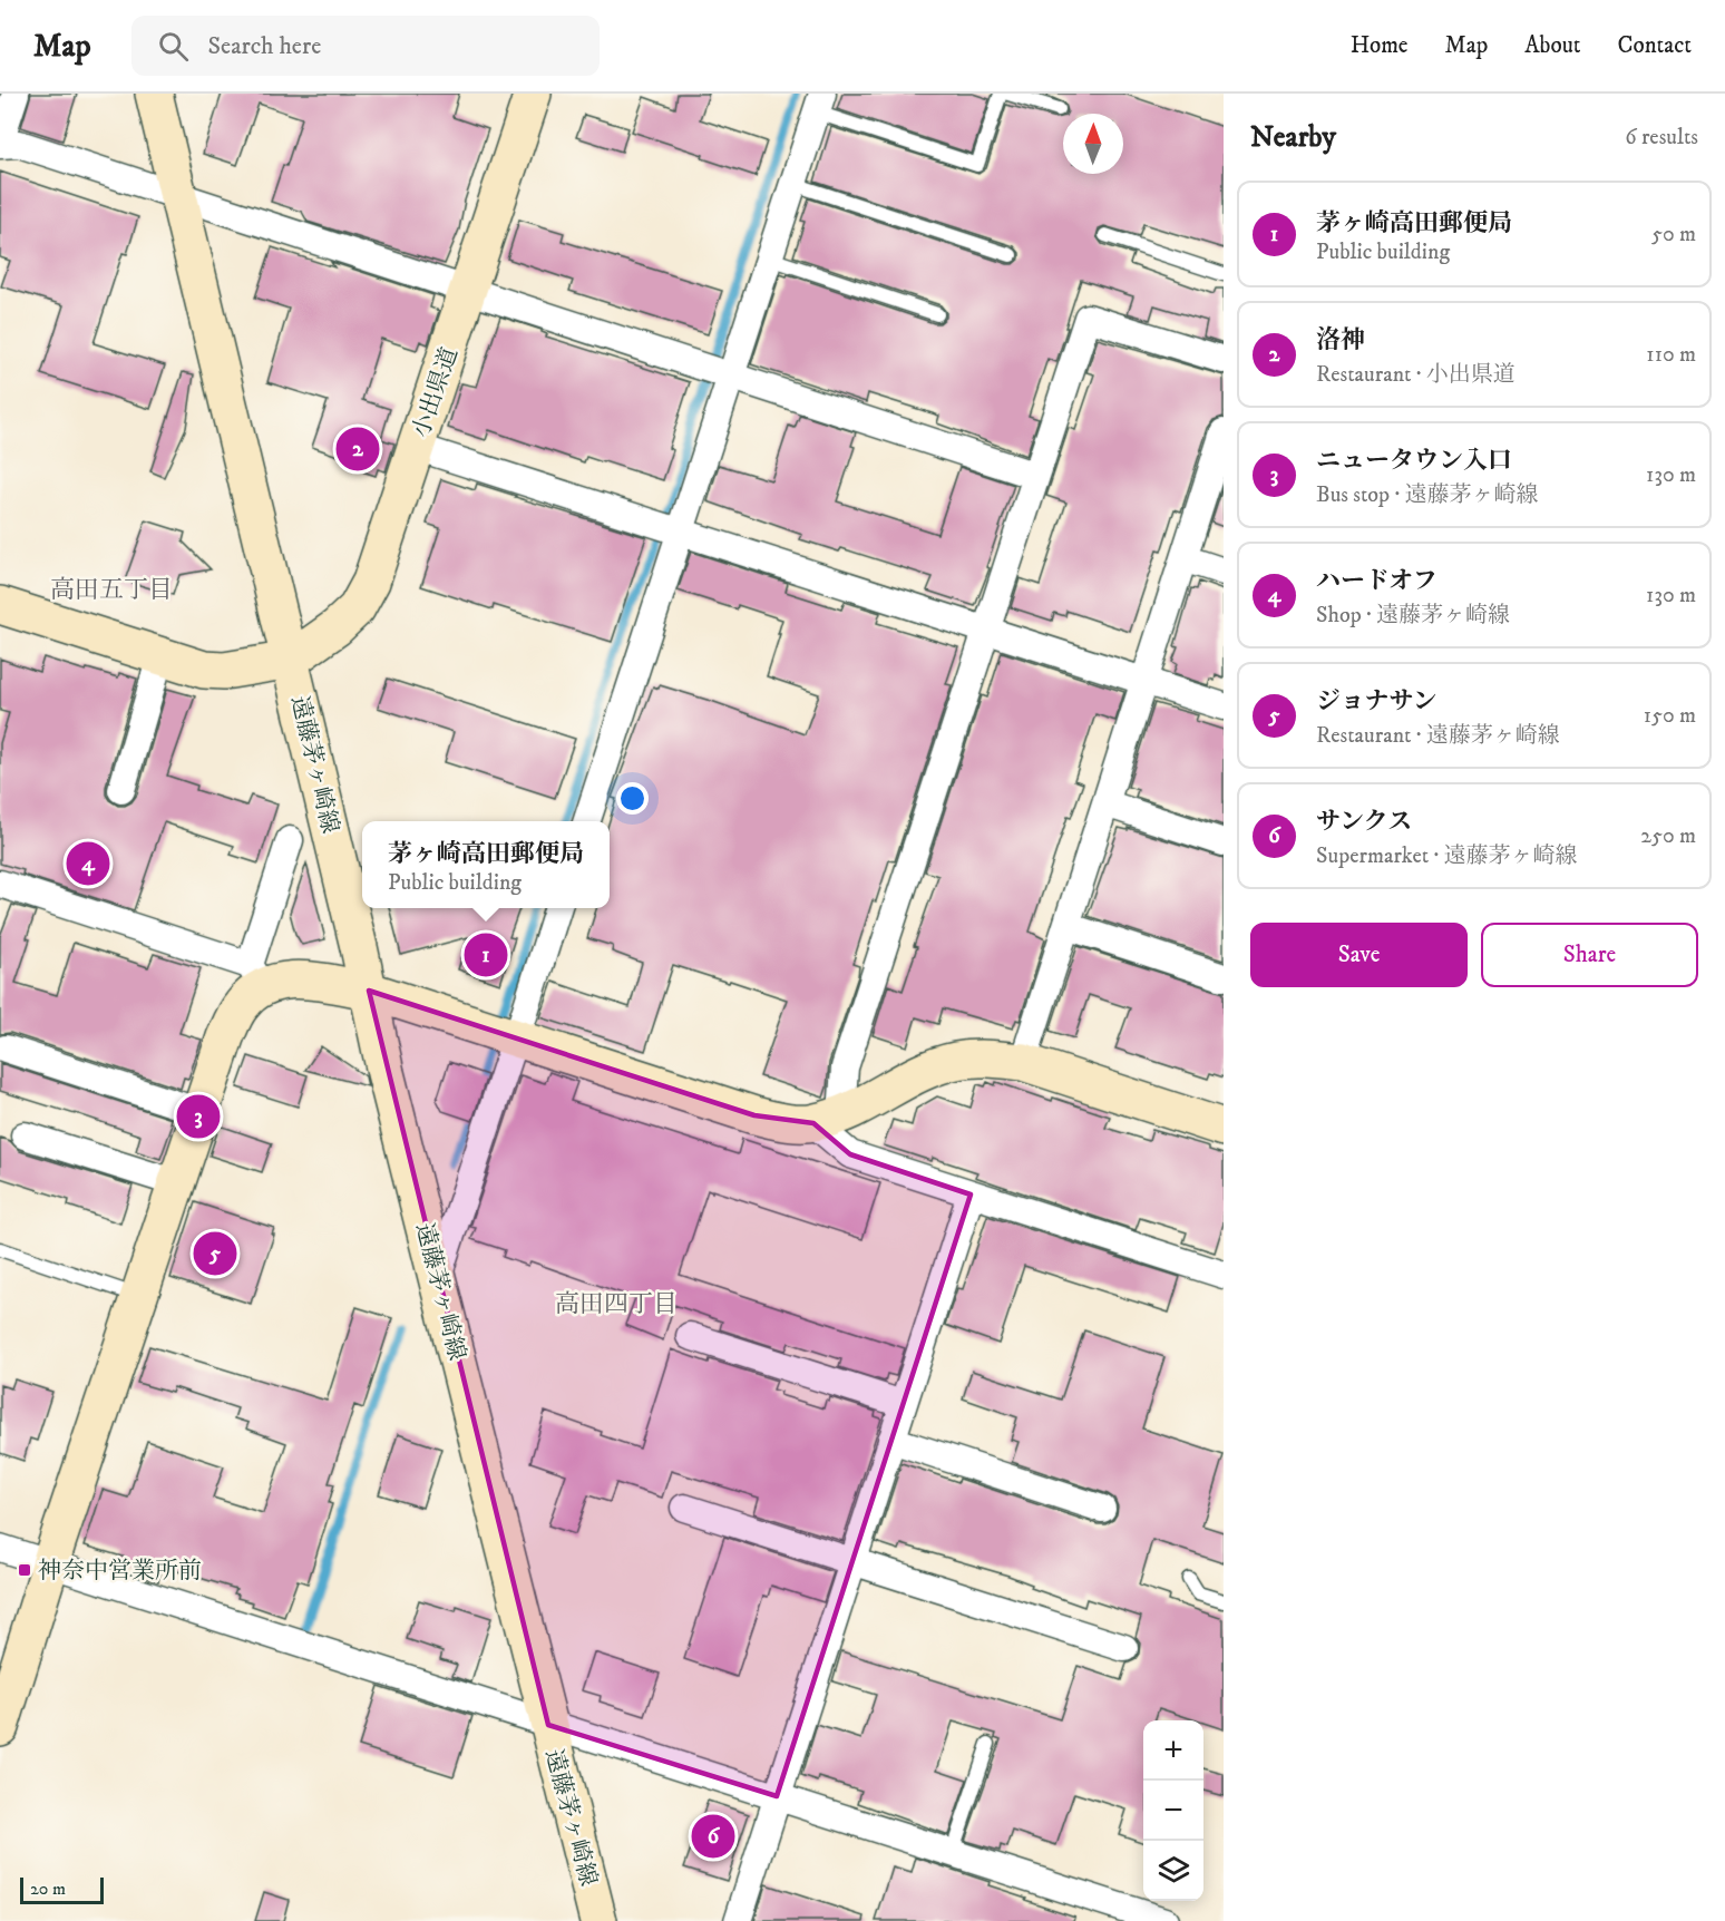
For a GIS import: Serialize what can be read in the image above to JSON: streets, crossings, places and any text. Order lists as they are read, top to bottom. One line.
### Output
{"streets":{"street":["小出県道","遠藤茅ヶ崎線"]},"crossings":[["小出県道","遠藤茅ヶ崎線"]],"districts":["高田五丁目","高田四丁目"],"places":{"transit":["神奈中営業所前"]},"scale_bar":"20 m","north":"top","page":{"header":"Map","search":"Search here","nav":["Home","Map","About","Contact"],"heading":["Nearby","6 results"],"list":[{"mark":"1","name":"茅ヶ崎高田郵便局","note":"Public building","value":"50 m"},{"mark":"2","name":"洛神","note":"Restaurant · 小出県道","value":"110 m"},{"mark":"3","name":"ニュータウン入口","note":"Bus stop · 遠藤茅ヶ崎線","value":"130 m"},{"mark":"4","name":"ハードオフ","note":"Shop · 遠藤茅ヶ崎線","value":"130 m"},{"mark":"5","name":"ジョナサン","note":"Restaurant · 遠藤茅ヶ崎線","value":"150 m"},{"mark":"6","name":"サンクス","note":"Supermarket · 遠藤茅ヶ崎線","value":"250 m"}],"pins":["2","4","1","3","5","6"],"popup":["茅ヶ崎高田郵便局","Public building"],"buttons":["Save","Share"],"map_buttons":["+","−"],"scale":"20 m"}}
